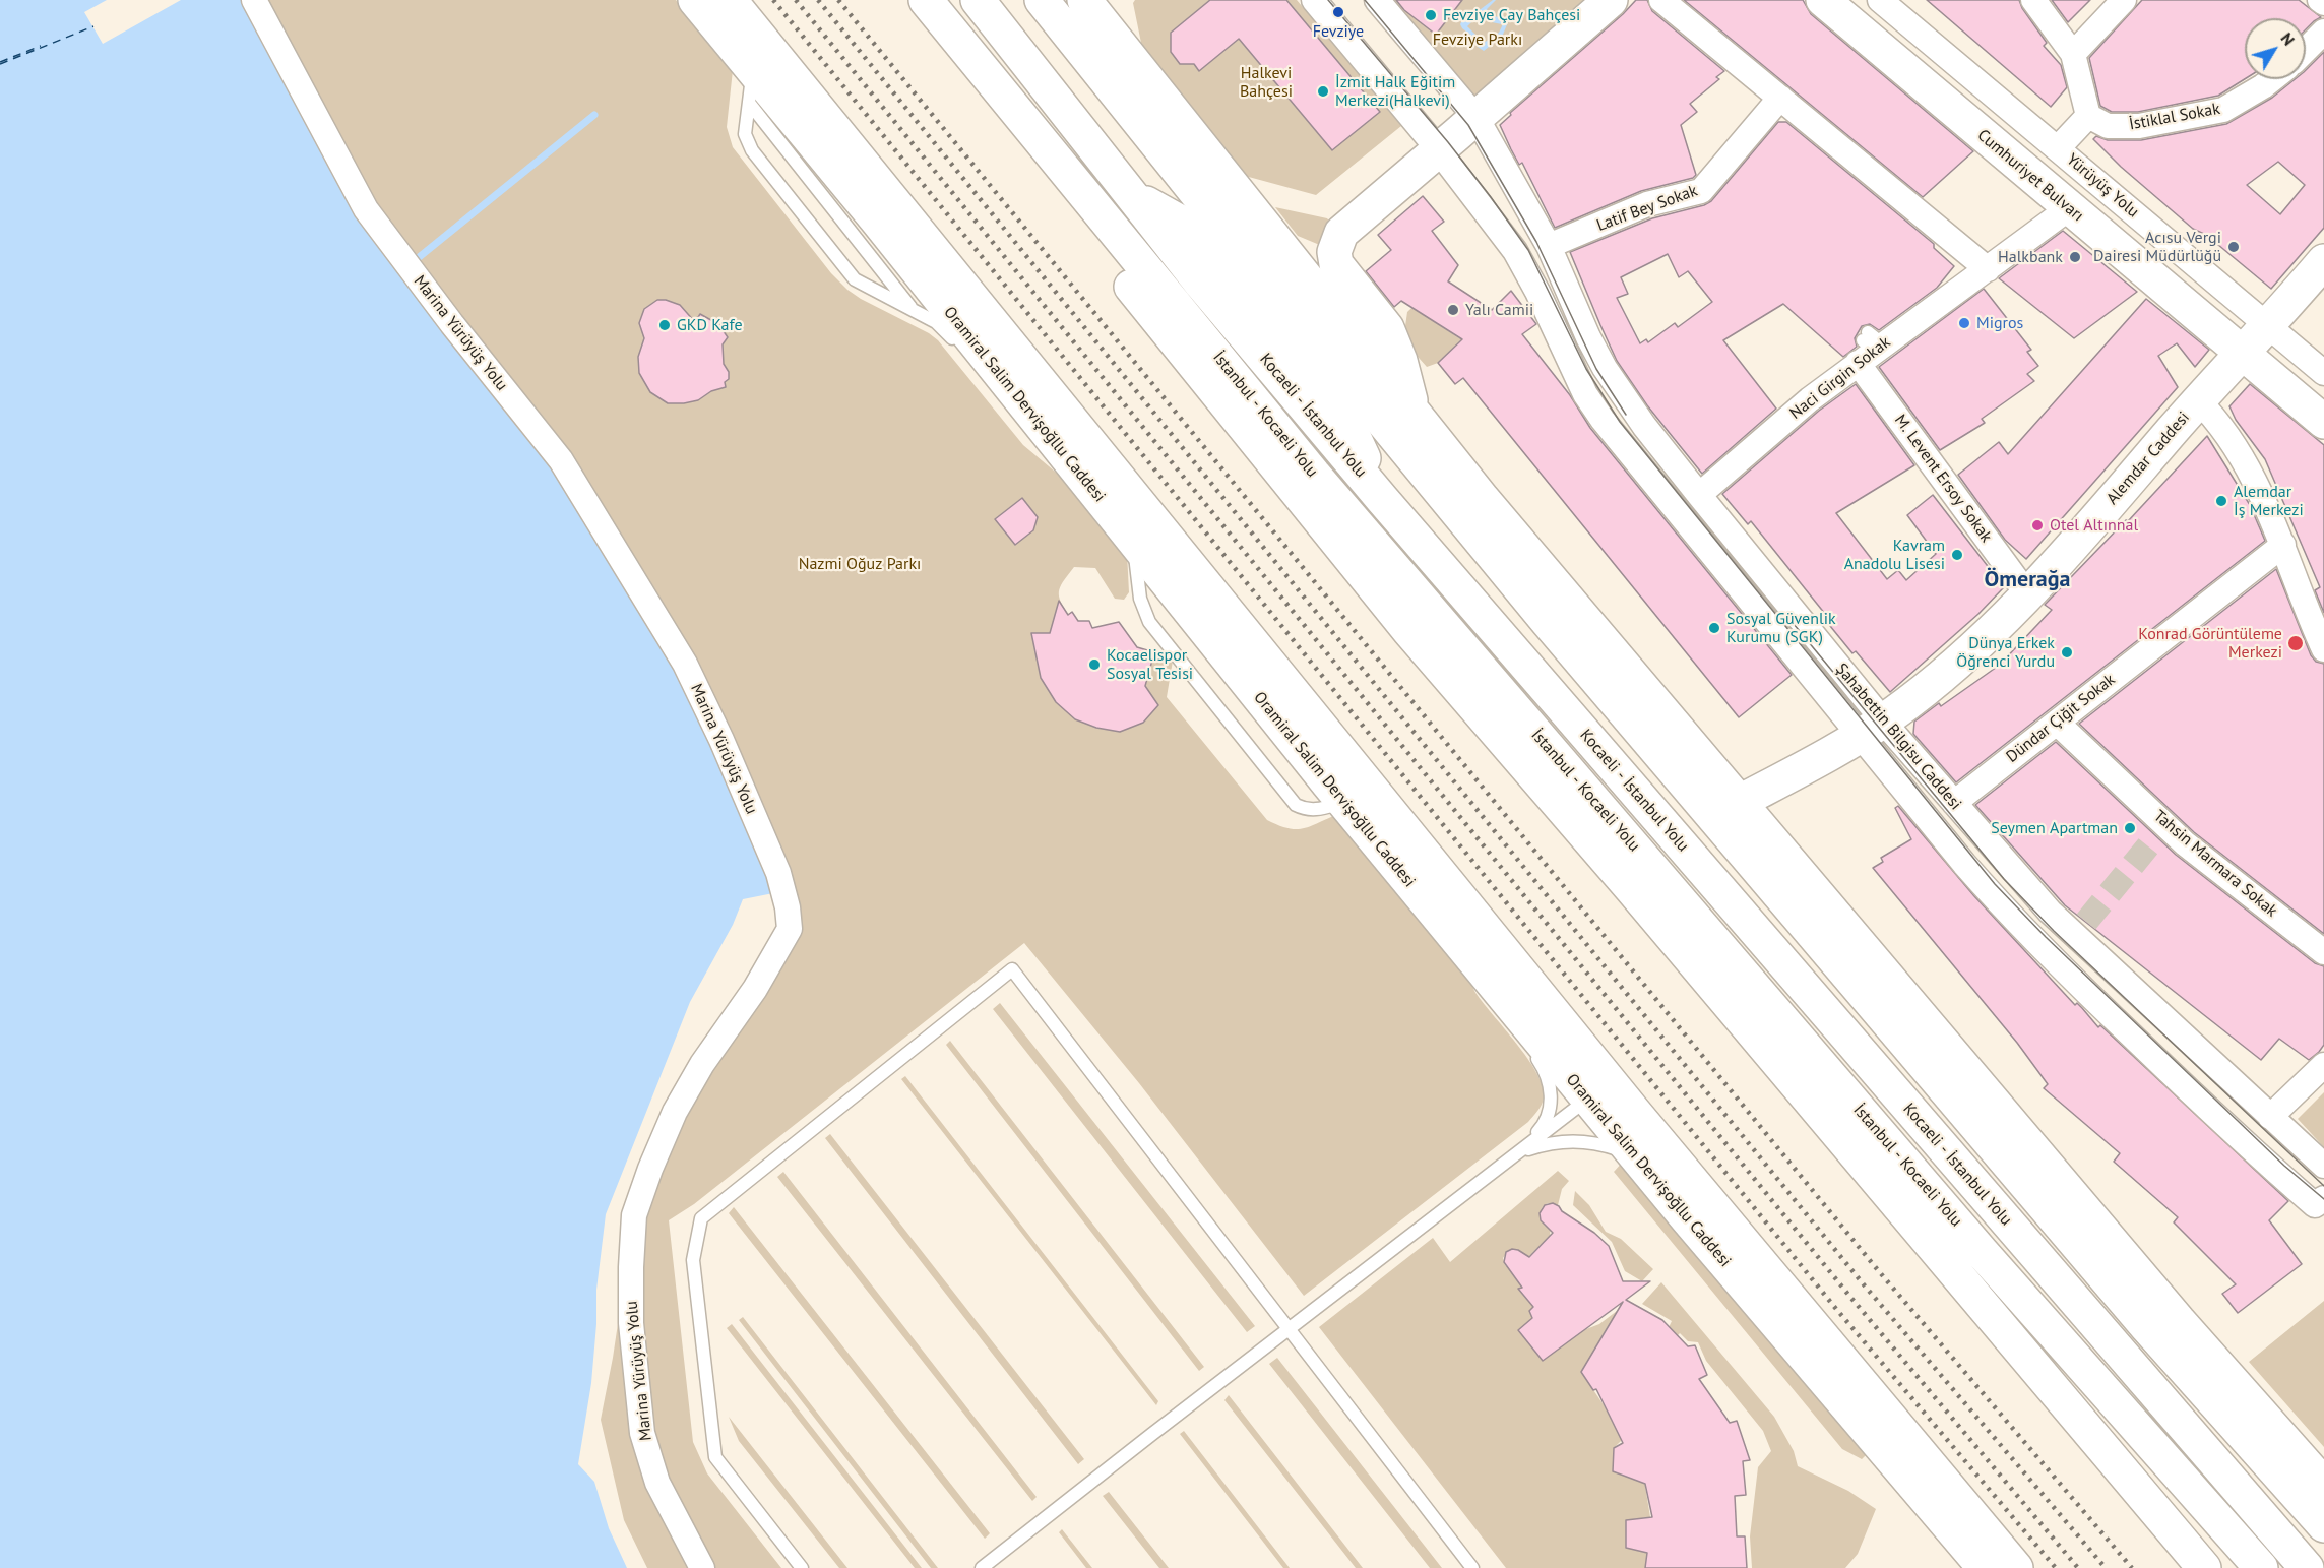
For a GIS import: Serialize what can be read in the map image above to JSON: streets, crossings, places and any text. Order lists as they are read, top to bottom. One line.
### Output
{"streets":{"main road":["Cumhuriyet Bulvarı","Oramiral Salim Dervişoğllu Caddesi","İstanbul - Kocaeli Yolu","Kocaeli - İstanbul Yolu","Alemdar Caddesi"],"street":["İstiklal Sokak","Yürüyüş Yolu","Latif Bey Sokak","Marina Yürüyüş Yolu","Naci Girgin Sokak","M. Levent Ersoy Sokak","Dündar Çiğit Sokak","Şahabettin Bilgisu Caddesi","Tahsin Marmara Sokak"]},"crossings":[["Cumhuriyet Bulvarı","Naci Girgin Sokak"],["Cumhuriyet Bulvarı","Alemdar Caddesi"],["Yürüyüş Yolu","Alemdar Caddesi"],["Latif Bey Sokak","Şahabettin Bilgisu Caddesi"],["Naci Girgin Sokak","M. Levent Ersoy Sokak"],["Naci Girgin Sokak","Şahabettin Bilgisu Caddesi"],["Alemdar Caddesi","M. Levent Ersoy Sokak"],["Alemdar Caddesi","Şahabettin Bilgisu Caddesi"],["Dündar Çiğit Sokak","Şahabettin Bilgisu Caddesi"],["Dündar Çiğit Sokak","Tahsin Marmara Sokak"]],"districts":["Ömerağa"],"parks":["Fevziye Parkı","Halkevi Bahçesi","Nazmi Oğuz Parkı"],"places":["Fevziye","Fevziye Çay Bahçesi","İzmit Halk Eğitim Merkezi(Halkevi)","Acısu Vergi Dairesi Müdürlüğü","Halkbank","Yalı Camii","Migros","GKD Kafe","Alemdar İş Merkezi","Otel Altınnal","Kavram Anadolu Lisesi","Sosyal Güvenlik Kurumu (SGK)","Konrad Görüntüleme Merkezi","Dünya Erkek Öğrenci Yurdu","Kocaelispor Sosyal Tesisi","Seymen Apartman"],"north":"top right"}
